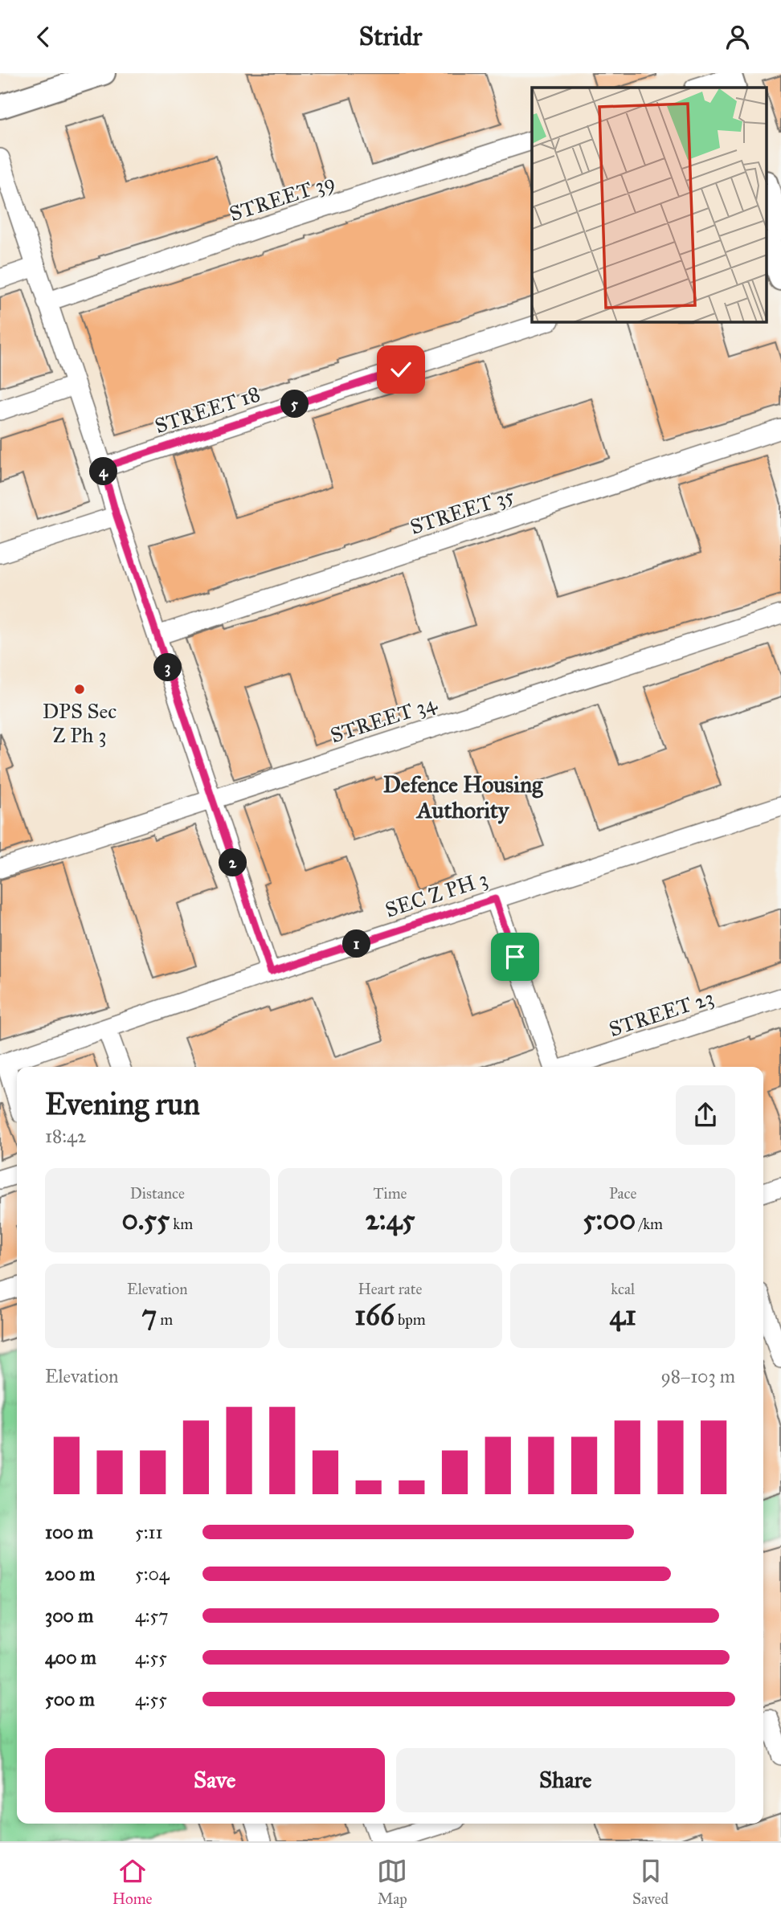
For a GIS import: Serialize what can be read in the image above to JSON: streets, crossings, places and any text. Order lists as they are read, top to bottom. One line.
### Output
{"streets":{"street":["STREET 39","STREET 18","STREET 35","STREET 34","SEC Z PH 3","STREET 23"]},"districts":["Defence Housing Authority"],"places":["DPS Sec Z Ph 3"],"page":{"header":"Stridr","pins":["5","4","3","2","1"],"heading":["Evening run","18:42"],"stats":[["Distance","0.55 km"],["Time","2:45"],["Pace","5:00 /km"],["Elevation","7 m"],["Heart rate","166 bpm"],["kcal","41"]],"chart":["Elevation","98–103 m"],"list":[{"name":"100 m","note":"5:11"},{"name":"200 m","note":"5:04"},{"name":"300 m","note":"4:57"},{"name":"400 m","note":"4:55"},{"name":"500 m","note":"4:55"}],"buttons":["Save","Share"],"tabs":["Home","Map","Saved"]}}
